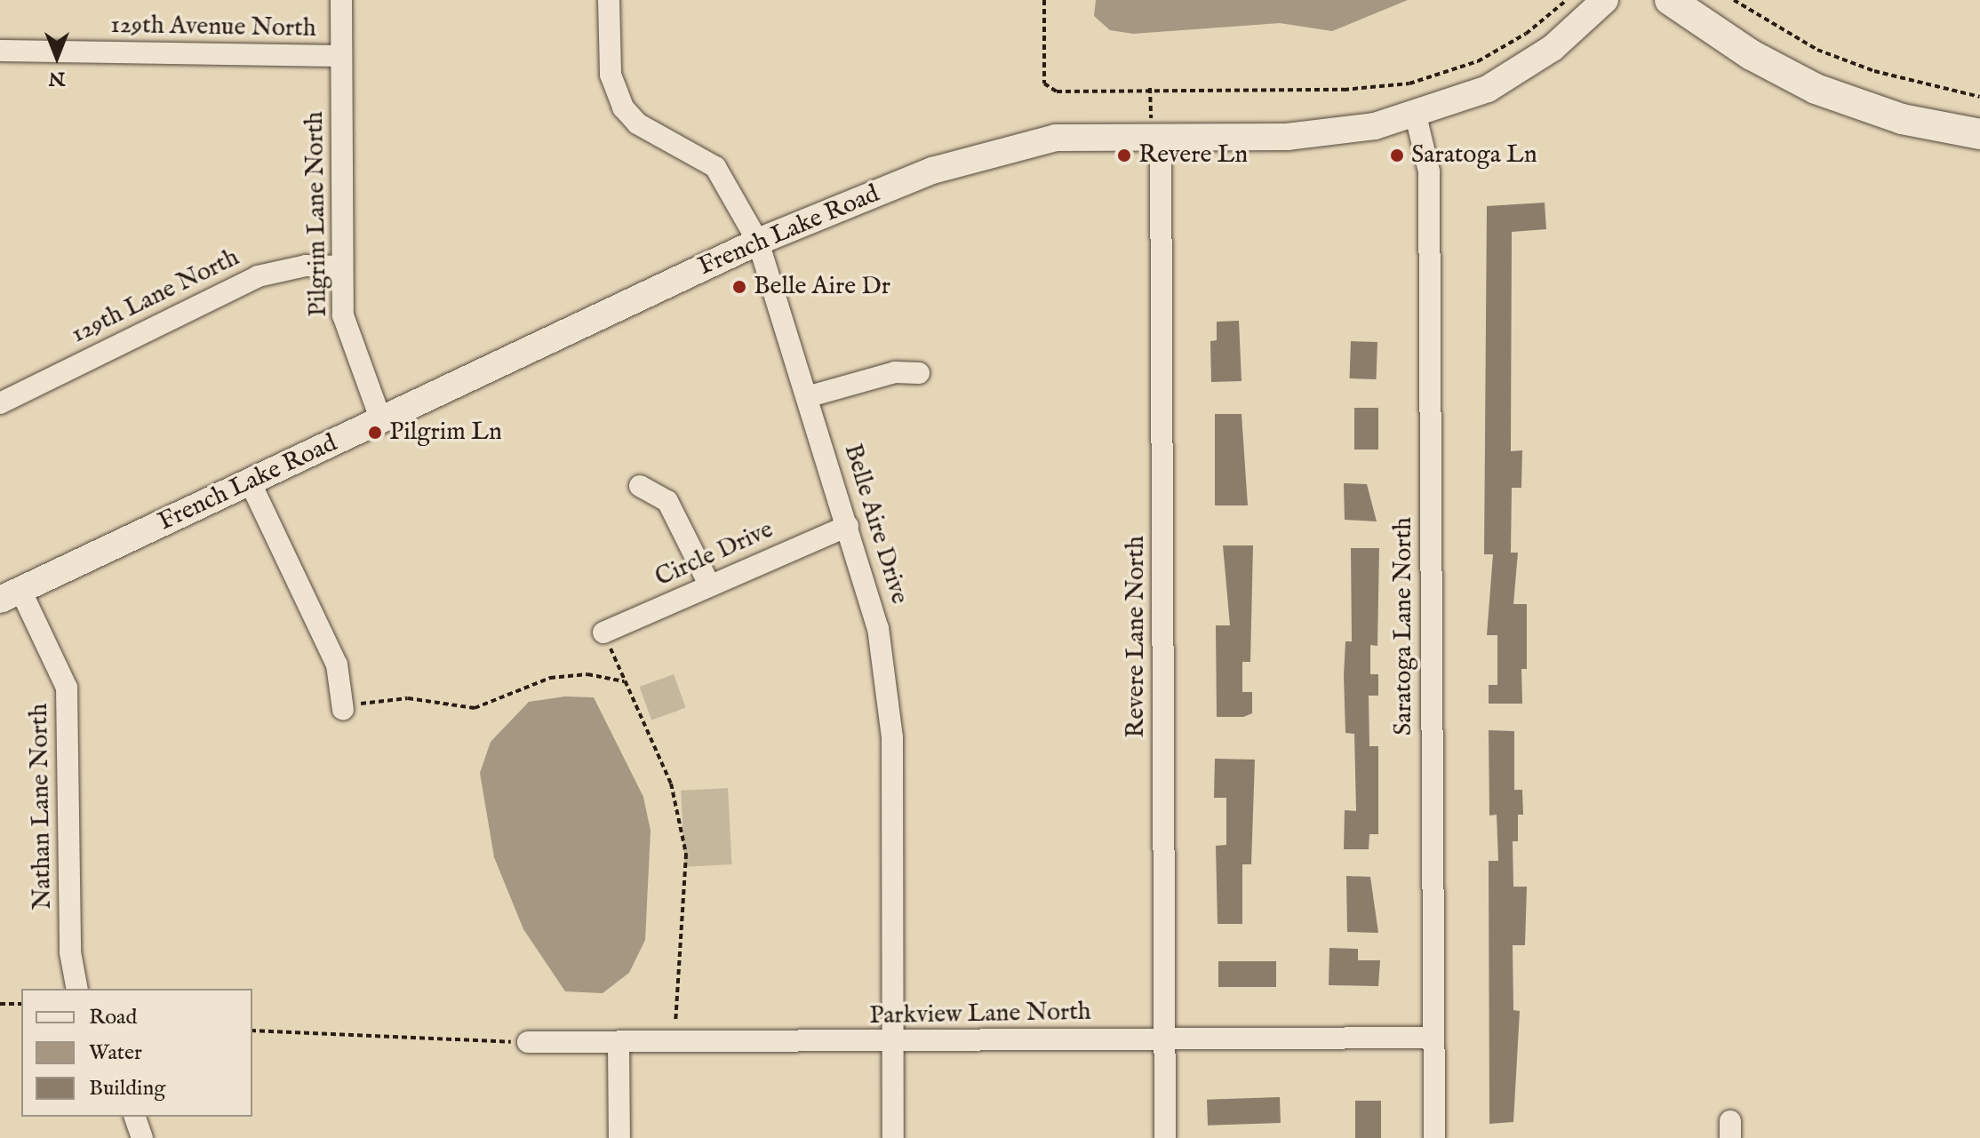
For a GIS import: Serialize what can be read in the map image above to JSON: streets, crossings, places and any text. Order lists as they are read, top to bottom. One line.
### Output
{"streets":{"street":["129th Avenue North","Pilgrim Lane North","French Lake Road","129th Lane North","Belle Aire Drive","Circle Drive","Saratoga Lane North","Revere Lane North","Nathan Lane North","Parkview Lane North"]},"crossings":[["129th Avenue North","Pilgrim Lane North"],["Pilgrim Lane North","French Lake Road"],["Pilgrim Lane North","129th Lane North"],["French Lake Road","Belle Aire Drive"],["French Lake Road","Saratoga Lane North"],["French Lake Road","Revere Lane North"],["French Lake Road","Nathan Lane North"],["Belle Aire Drive","Circle Drive"],["Belle Aire Drive","Parkview Lane North"],["Saratoga Lane North","Parkview Lane North"],["Revere Lane North","Parkview Lane North"]],"places":["Revere Ln","Saratoga Ln","Belle Aire Dr","Pilgrim Ln"],"legend":["Road","Water","Building"],"north":"bottom"}
